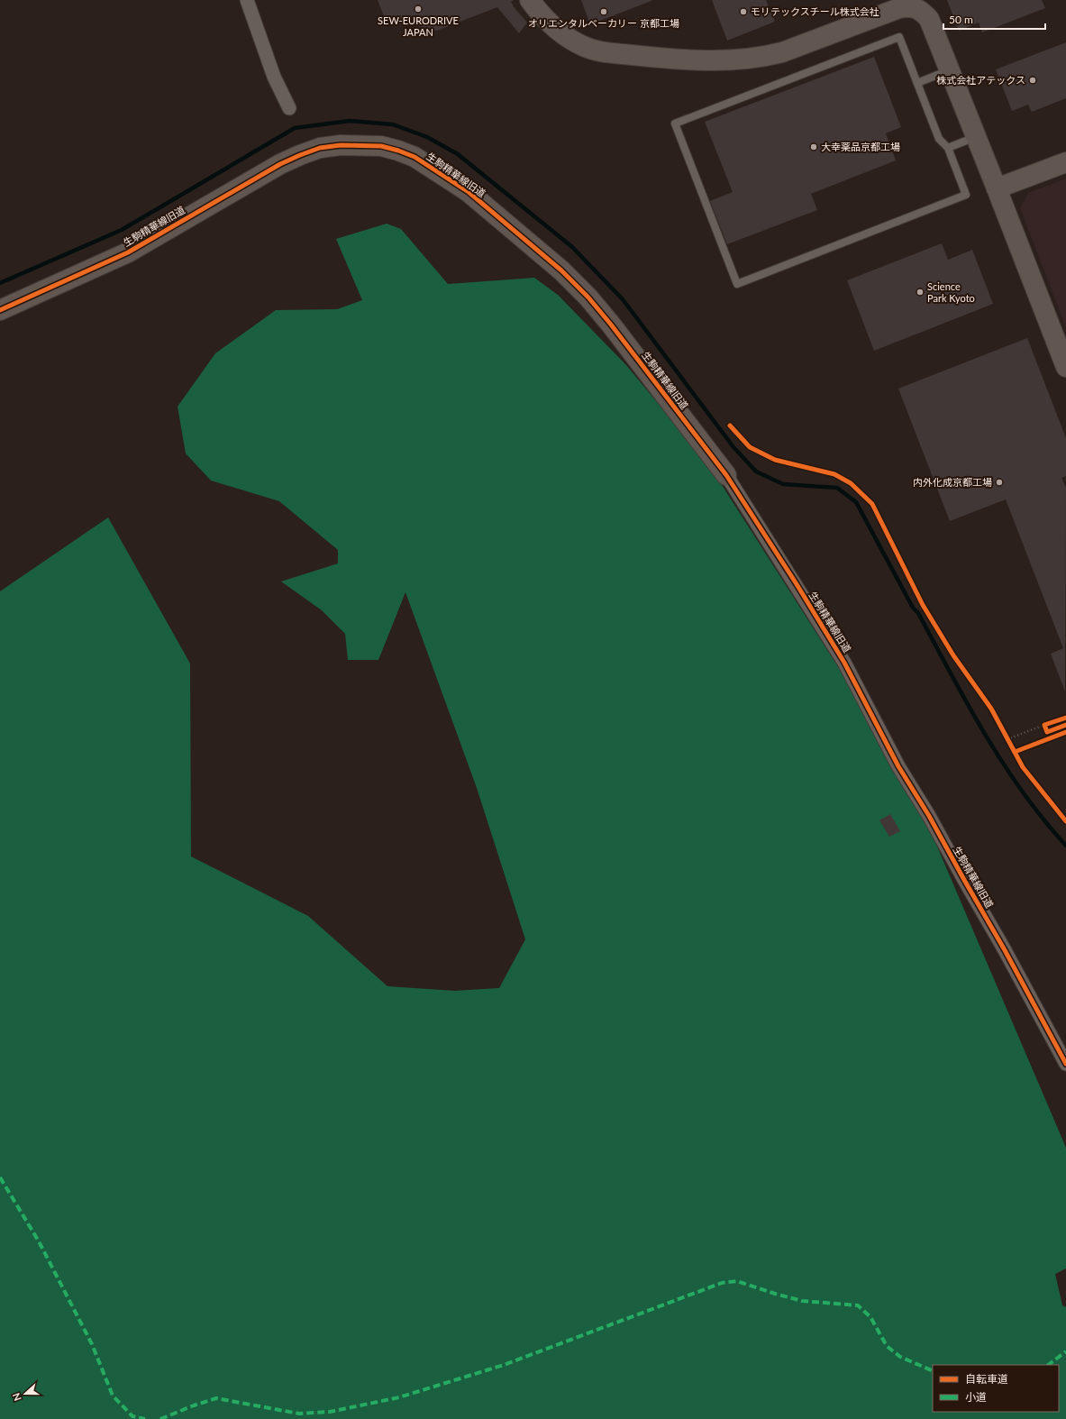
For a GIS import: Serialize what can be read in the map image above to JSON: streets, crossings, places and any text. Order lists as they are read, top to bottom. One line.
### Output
{"streets":{"street":["生駒精華線旧道"]},"places":["SEW-EURODRIVE JAPAN","オリエンタルベーカリー 京都工場","モリテックスチール株式会社","株式会社アテックス","大幸薬品京都工場","Science Park Kyoto","内外化成京都工場"],"legend":["自転車道","小道"],"scale_bar":"50 m","north":"left"}
